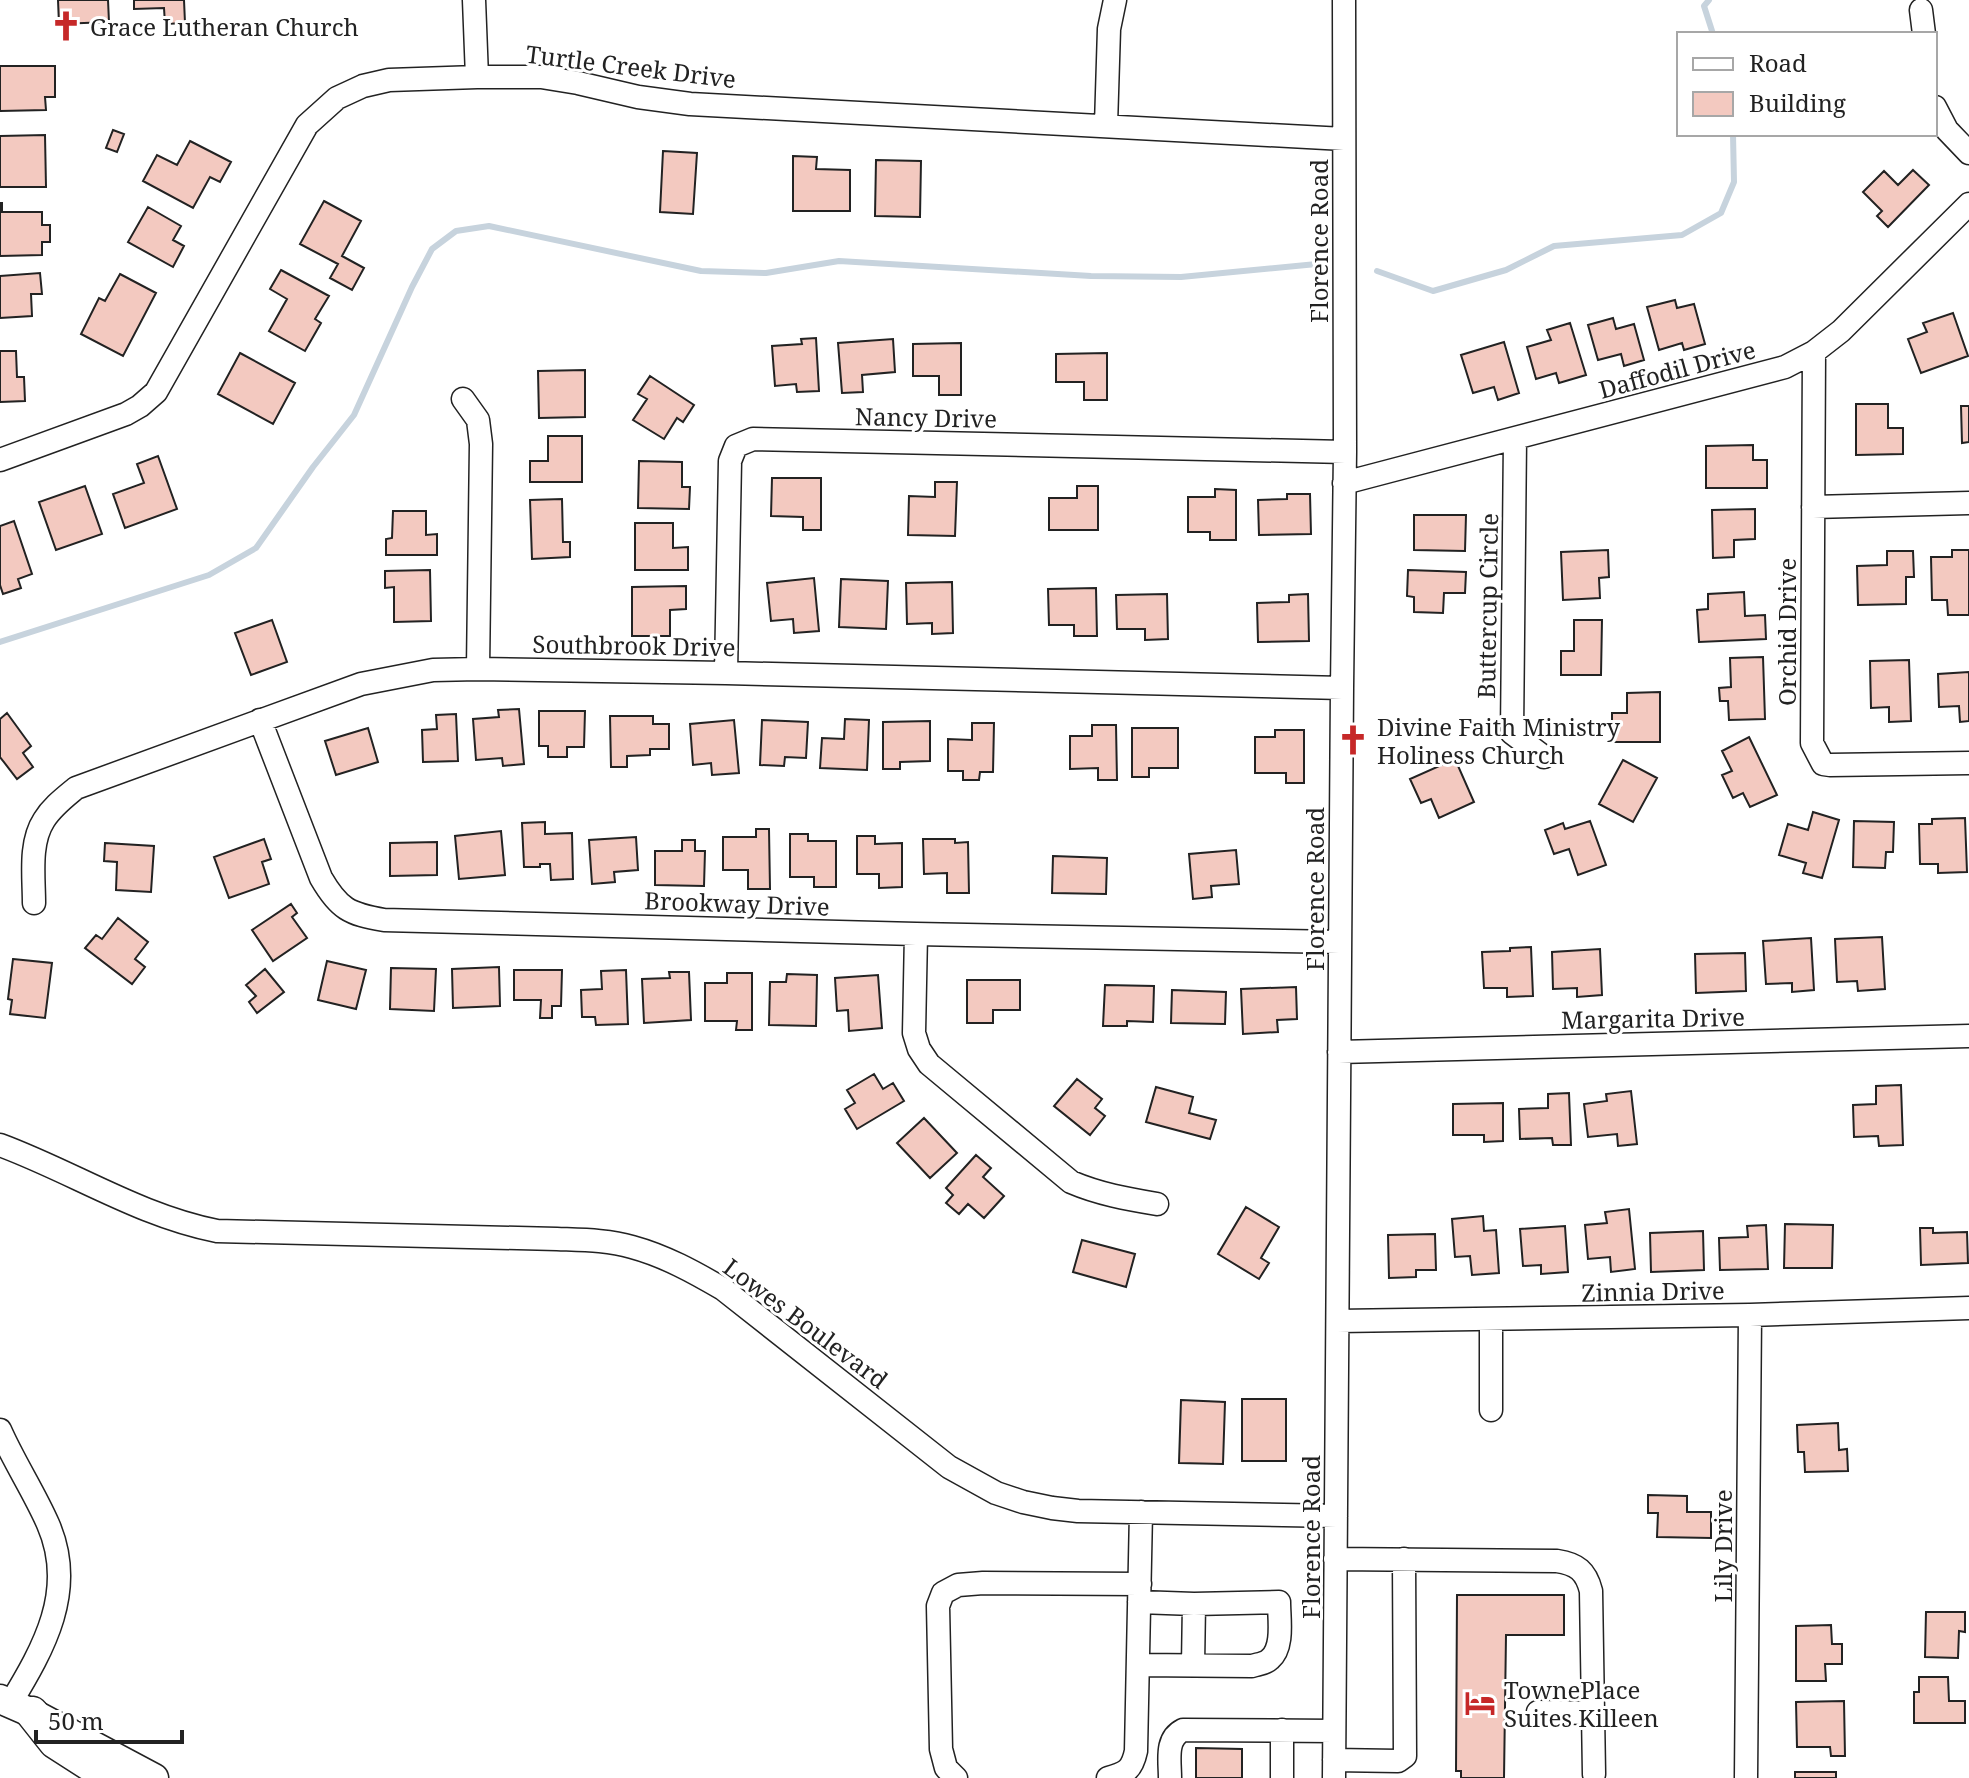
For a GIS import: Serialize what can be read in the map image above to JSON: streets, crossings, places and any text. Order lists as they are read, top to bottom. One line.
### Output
{"streets":{"street":["Turtle Creek Drive","Florence Road","Daffodil Drive","Nancy Drive","Buttercup Circle","Orchid Drive","Southbrook Drive","Brookway Drive","Margarita Drive","Zinnia Drive","Lowes Boulevard","Lily Drive"]},"crossings":[["Turtle Creek Drive","Florence Road"],["Florence Road","Daffodil Drive"],["Florence Road","Nancy Drive"],["Florence Road","Southbrook Drive"],["Florence Road","Brookway Drive"],["Florence Road","Margarita Drive"],["Florence Road","Zinnia Drive"],["Florence Road","Lowes Boulevard"],["Daffodil Drive","Buttercup Circle"],["Daffodil Drive","Orchid Drive"],["Nancy Drive","Southbrook Drive"],["Southbrook Drive","Brookway Drive"],["Zinnia Drive","Lily Drive"]],"places":{"church":["Grace Lutheran Church","Divine Faith Ministry Holiness Church"],"hotel":["TownePlace Suites Killeen"]},"legend":["Road","Building"],"scale_bar":"50 m"}
